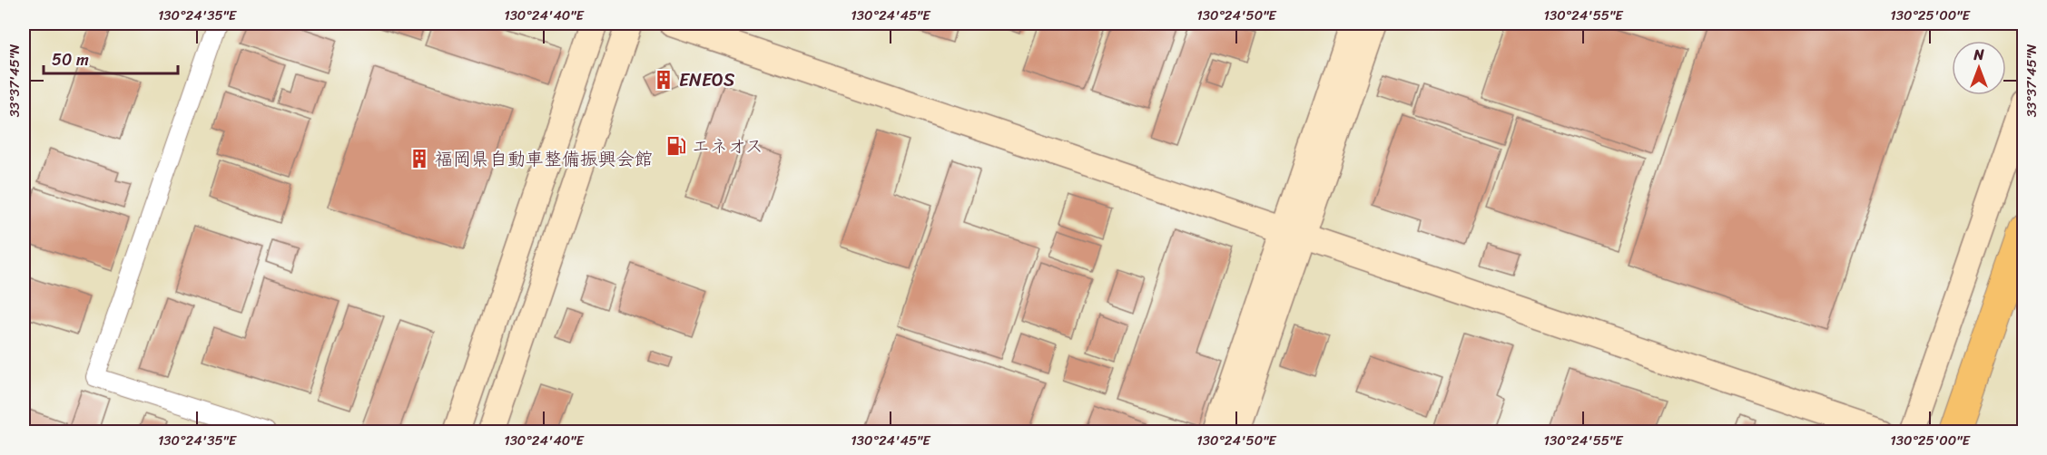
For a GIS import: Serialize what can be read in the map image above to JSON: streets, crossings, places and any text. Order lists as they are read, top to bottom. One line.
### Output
{"places":{"building":["ENEOS","福岡県自動車整備振興会館"],"fuel station":["エネオス"]},"scale_bar":"50 m","north":"top","coordinates":["130°24'35\"E","130°24'40\"E","130°24'45\"E","130°24'50\"E","130°24'55\"E","130°25'00\"E","33°37'45\"N"]}
